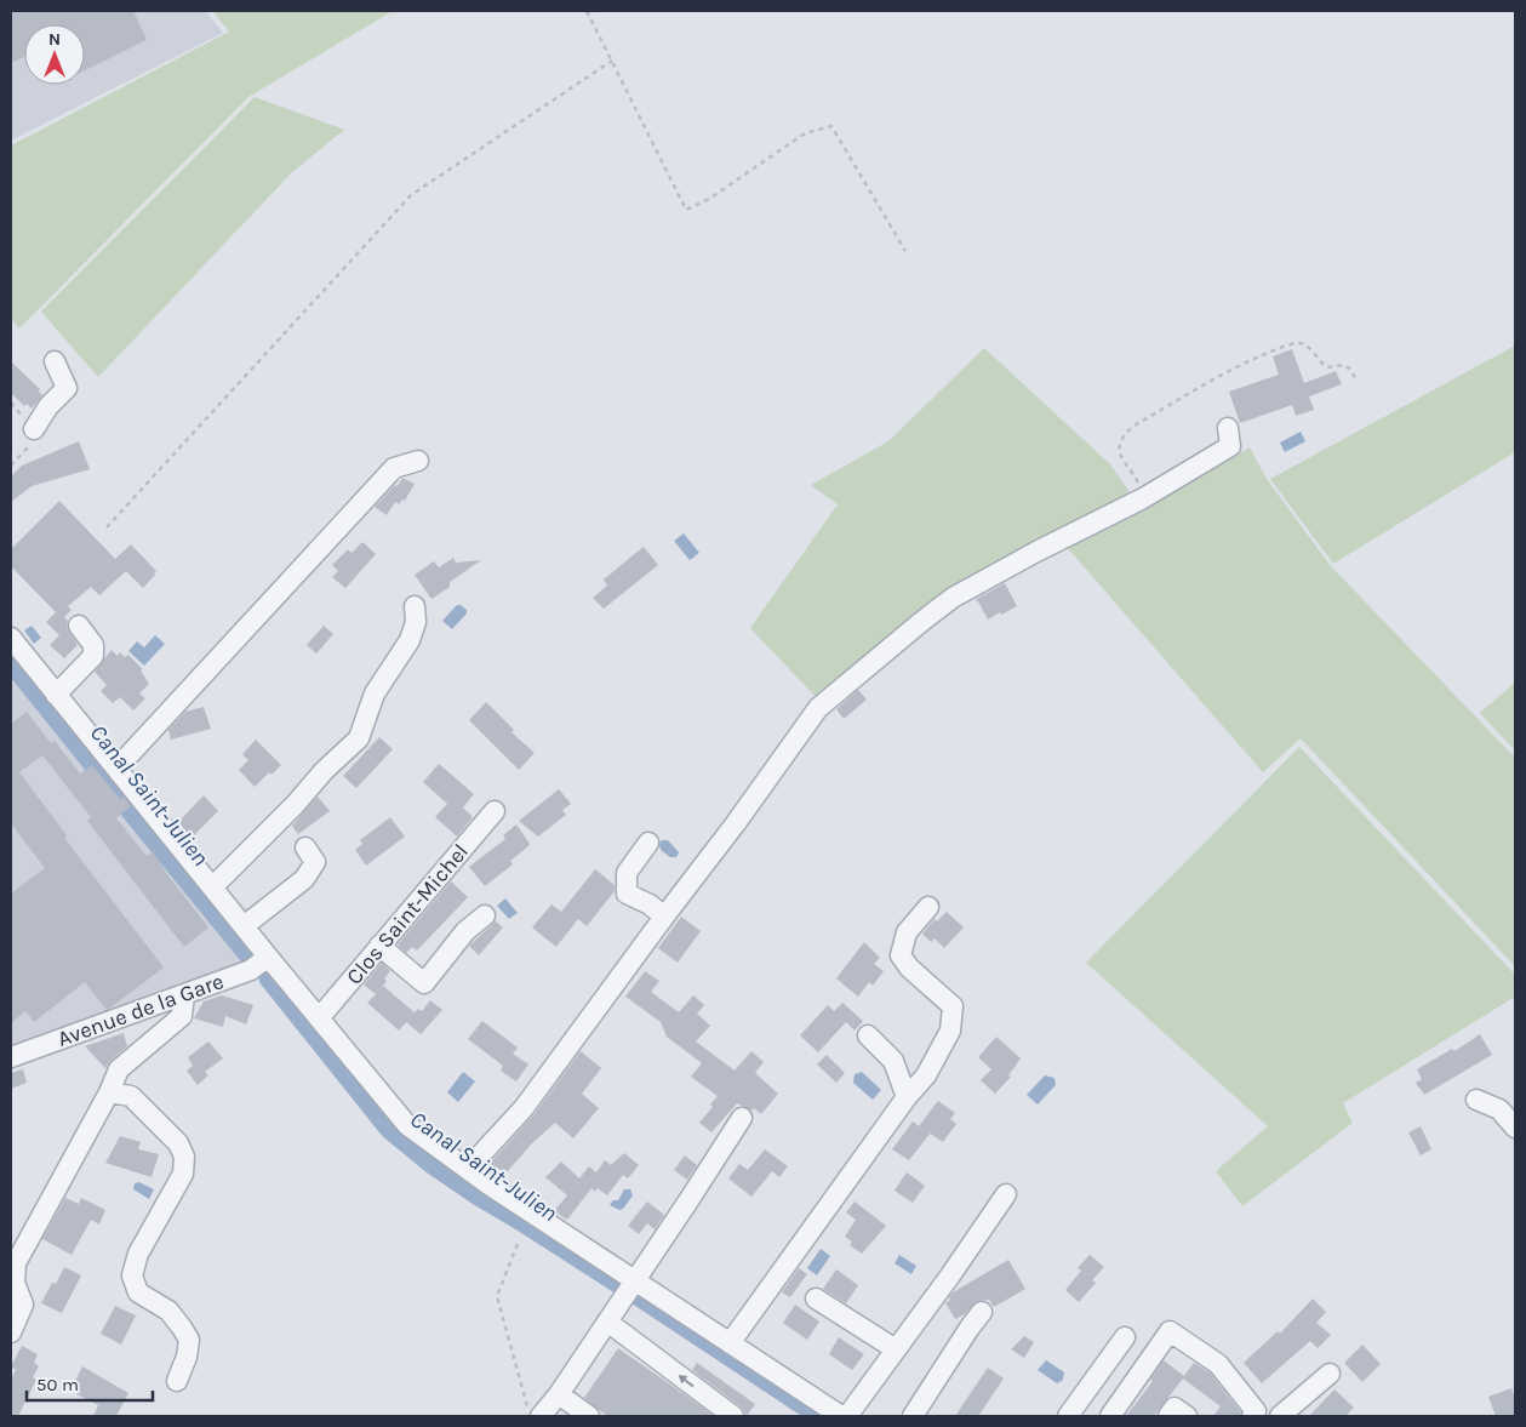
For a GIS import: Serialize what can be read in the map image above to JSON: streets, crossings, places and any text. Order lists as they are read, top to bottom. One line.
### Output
{"streets":{"street":["Clos Saint-Michel","Avenue de la Gare"]},"water":["Canal Saint-Julien"],"scale_bar":"50 m","north":"top"}
